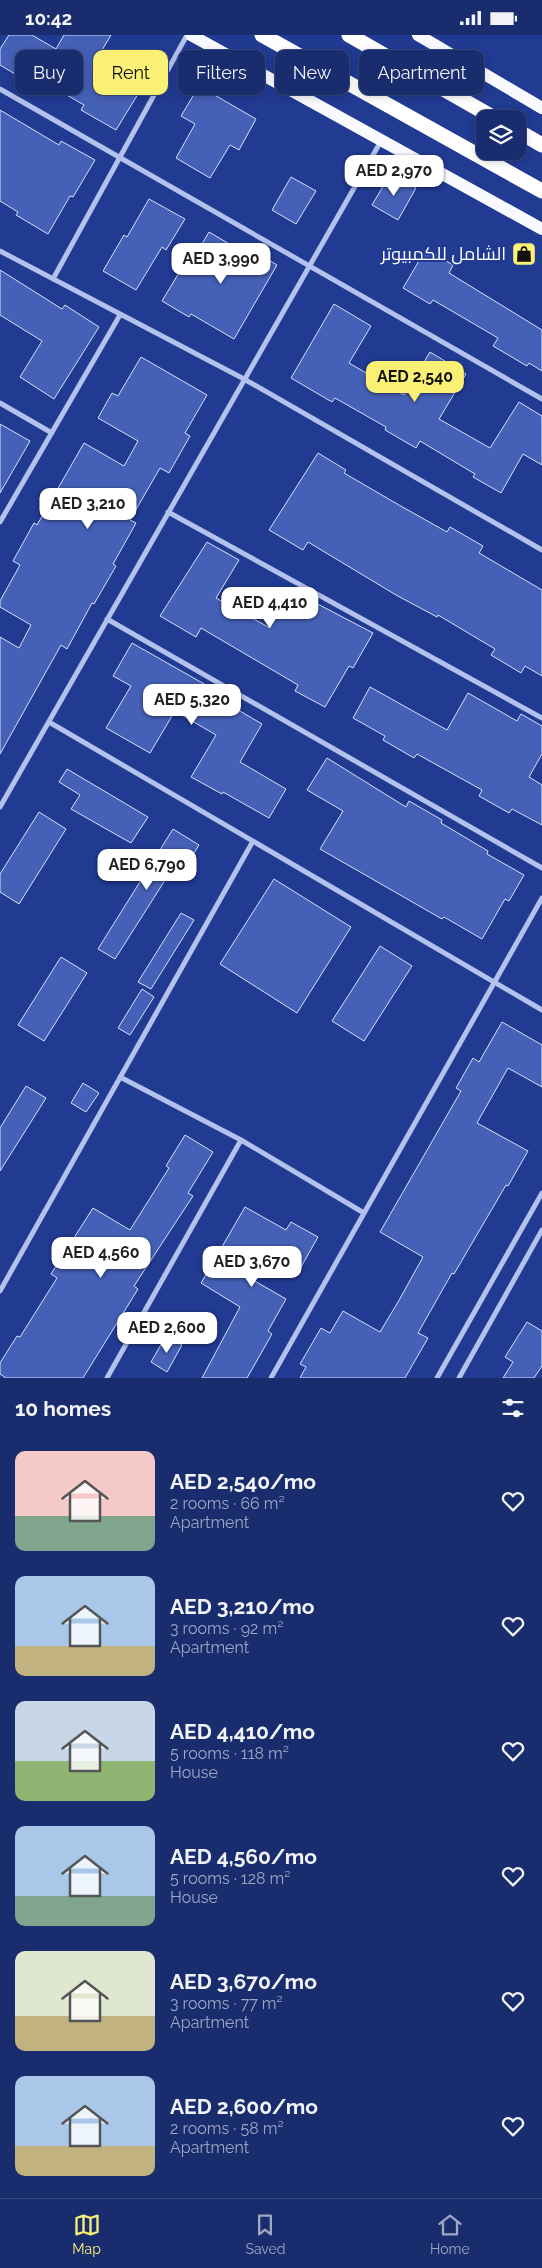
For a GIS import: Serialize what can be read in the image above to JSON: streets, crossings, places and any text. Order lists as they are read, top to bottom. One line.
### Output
{"places":{"shop":["الشامل للكمبيوتر"]},"page":{"status":"10:42","chip":["Buy","Rent","Filters","New","Apartment"],"price":["AED 2,970","AED 3,990","AED 2,540","AED 3,210","AED 4,410","AED 5,320","AED 6,790","AED 4,560","AED 3,670","AED 2,600"],"heading":"10 homes","list":[{"name":"AED 2,540/mo","note":"2 rooms · 66 m² · Apartment"},{"name":"AED 3,210/mo","note":"3 rooms · 92 m² · Apartment"},{"name":"AED 4,410/mo","note":"5 rooms · 118 m² · House"},{"name":"AED 4,560/mo","note":"5 rooms · 128 m² · House"},{"name":"AED 3,670/mo","note":"3 rooms · 77 m² · Apartment"},{"name":"AED 2,600/mo","note":"2 rooms · 58 m² · Apartment"}],"tabs":["Map","Saved","Home"]}}
